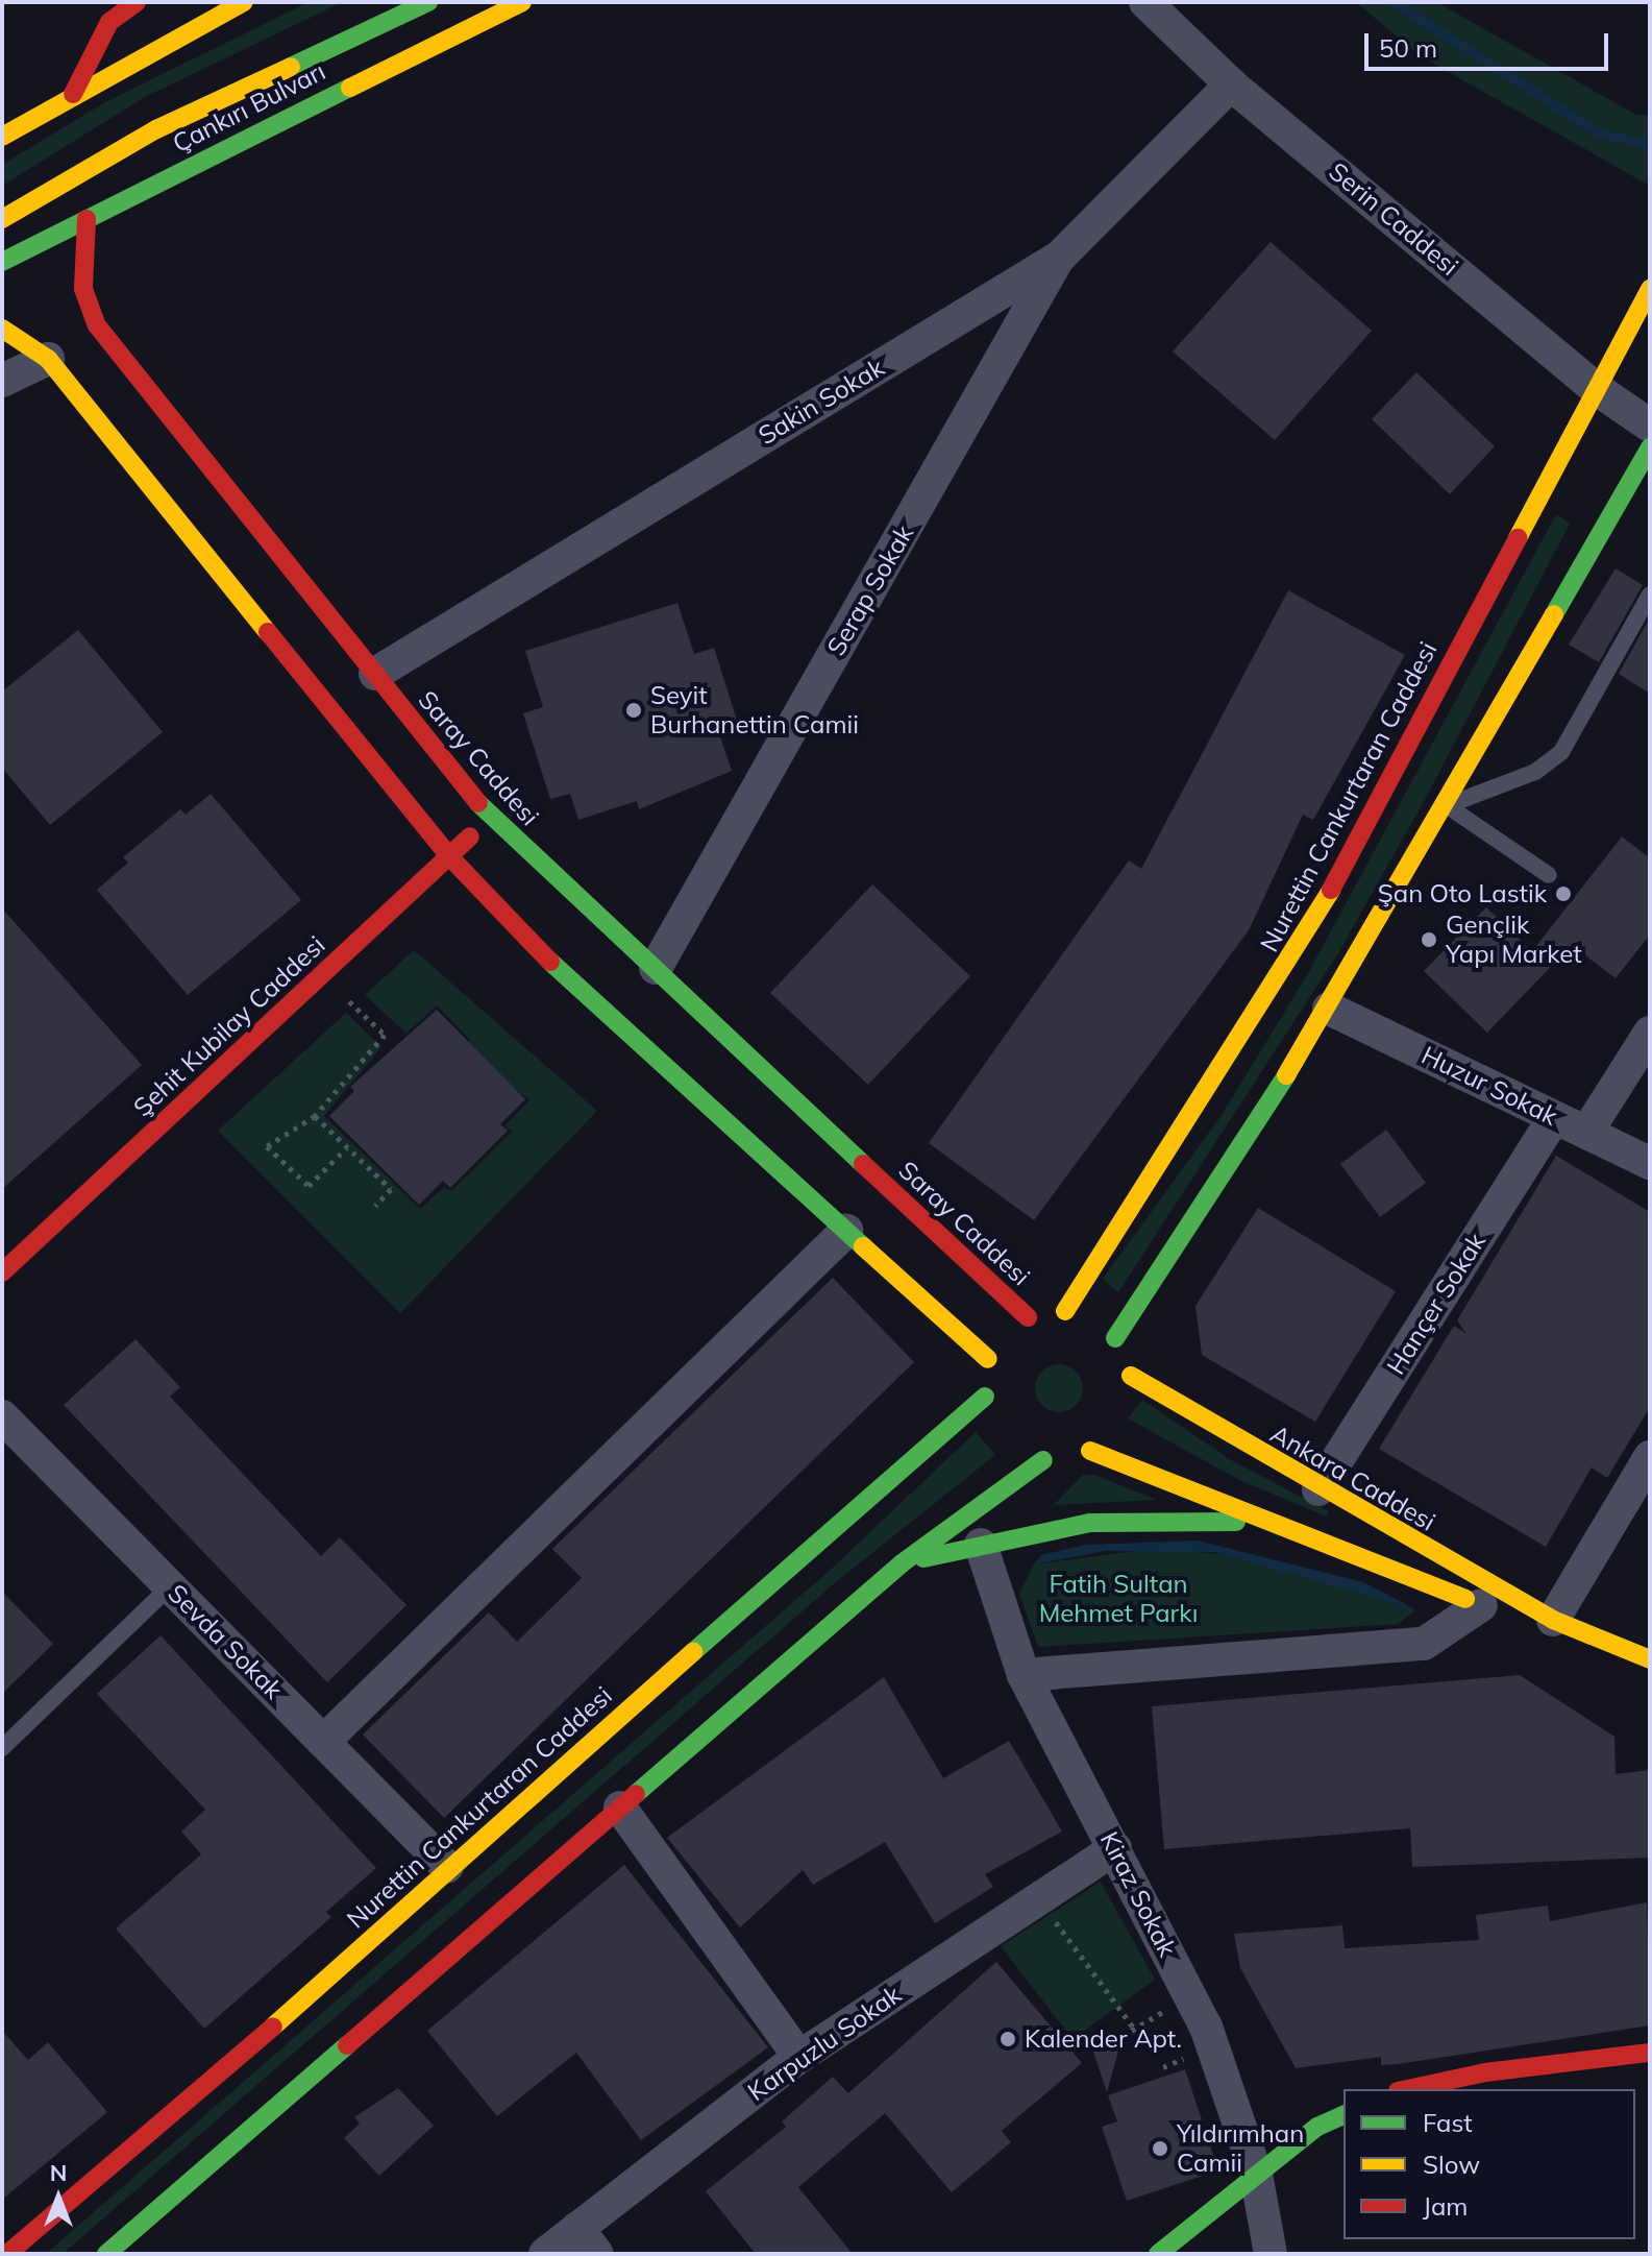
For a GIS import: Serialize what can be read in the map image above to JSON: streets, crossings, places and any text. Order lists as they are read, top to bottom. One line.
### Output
{"streets":{"main road":["Çankırı Bulvarı","Saray Caddesi","Nurettin Cankurtaran Caddesi","Şehit Kubilay Caddesi","Ankara Caddesi"],"street":["Serin Caddesi","Sakin Sokak","Serap Sokak","Huzur Sokak","Hançer Sokak","Sevda Sokak","Kiraz Sokak","Karpuzlu Sokak"]},"crossings":[["Çankırı Bulvarı","Saray Caddesi"],["Serin Caddesi","Sakin Sokak"],["Serin Caddesi","Nurettin Cankurtaran Caddesi"],["Sakin Sokak","Serap Sokak"],["Sakin Sokak","Saray Caddesi"],["Serap Sokak","Saray Caddesi"],["Saray Caddesi","Şehit Kubilay Caddesi"],["Nurettin Cankurtaran Caddesi","Sevda Sokak"],["Huzur Sokak","Hançer Sokak"],["Hançer Sokak","Ankara Caddesi"],["Ankara Caddesi","Kiraz Sokak"],["Kiraz Sokak","Karpuzlu Sokak"]],"parks":["Fatih Sultan Mehmet Parkı"],"places":["Seyit Burhanettin Camii","Şan Oto Lastik","Gençlik Yapı Market","Kalender Apt.","Yıldırımhan Camii"],"legend":["Fast","Slow","Jam"],"scale_bar":"50 m","north":"top"}
